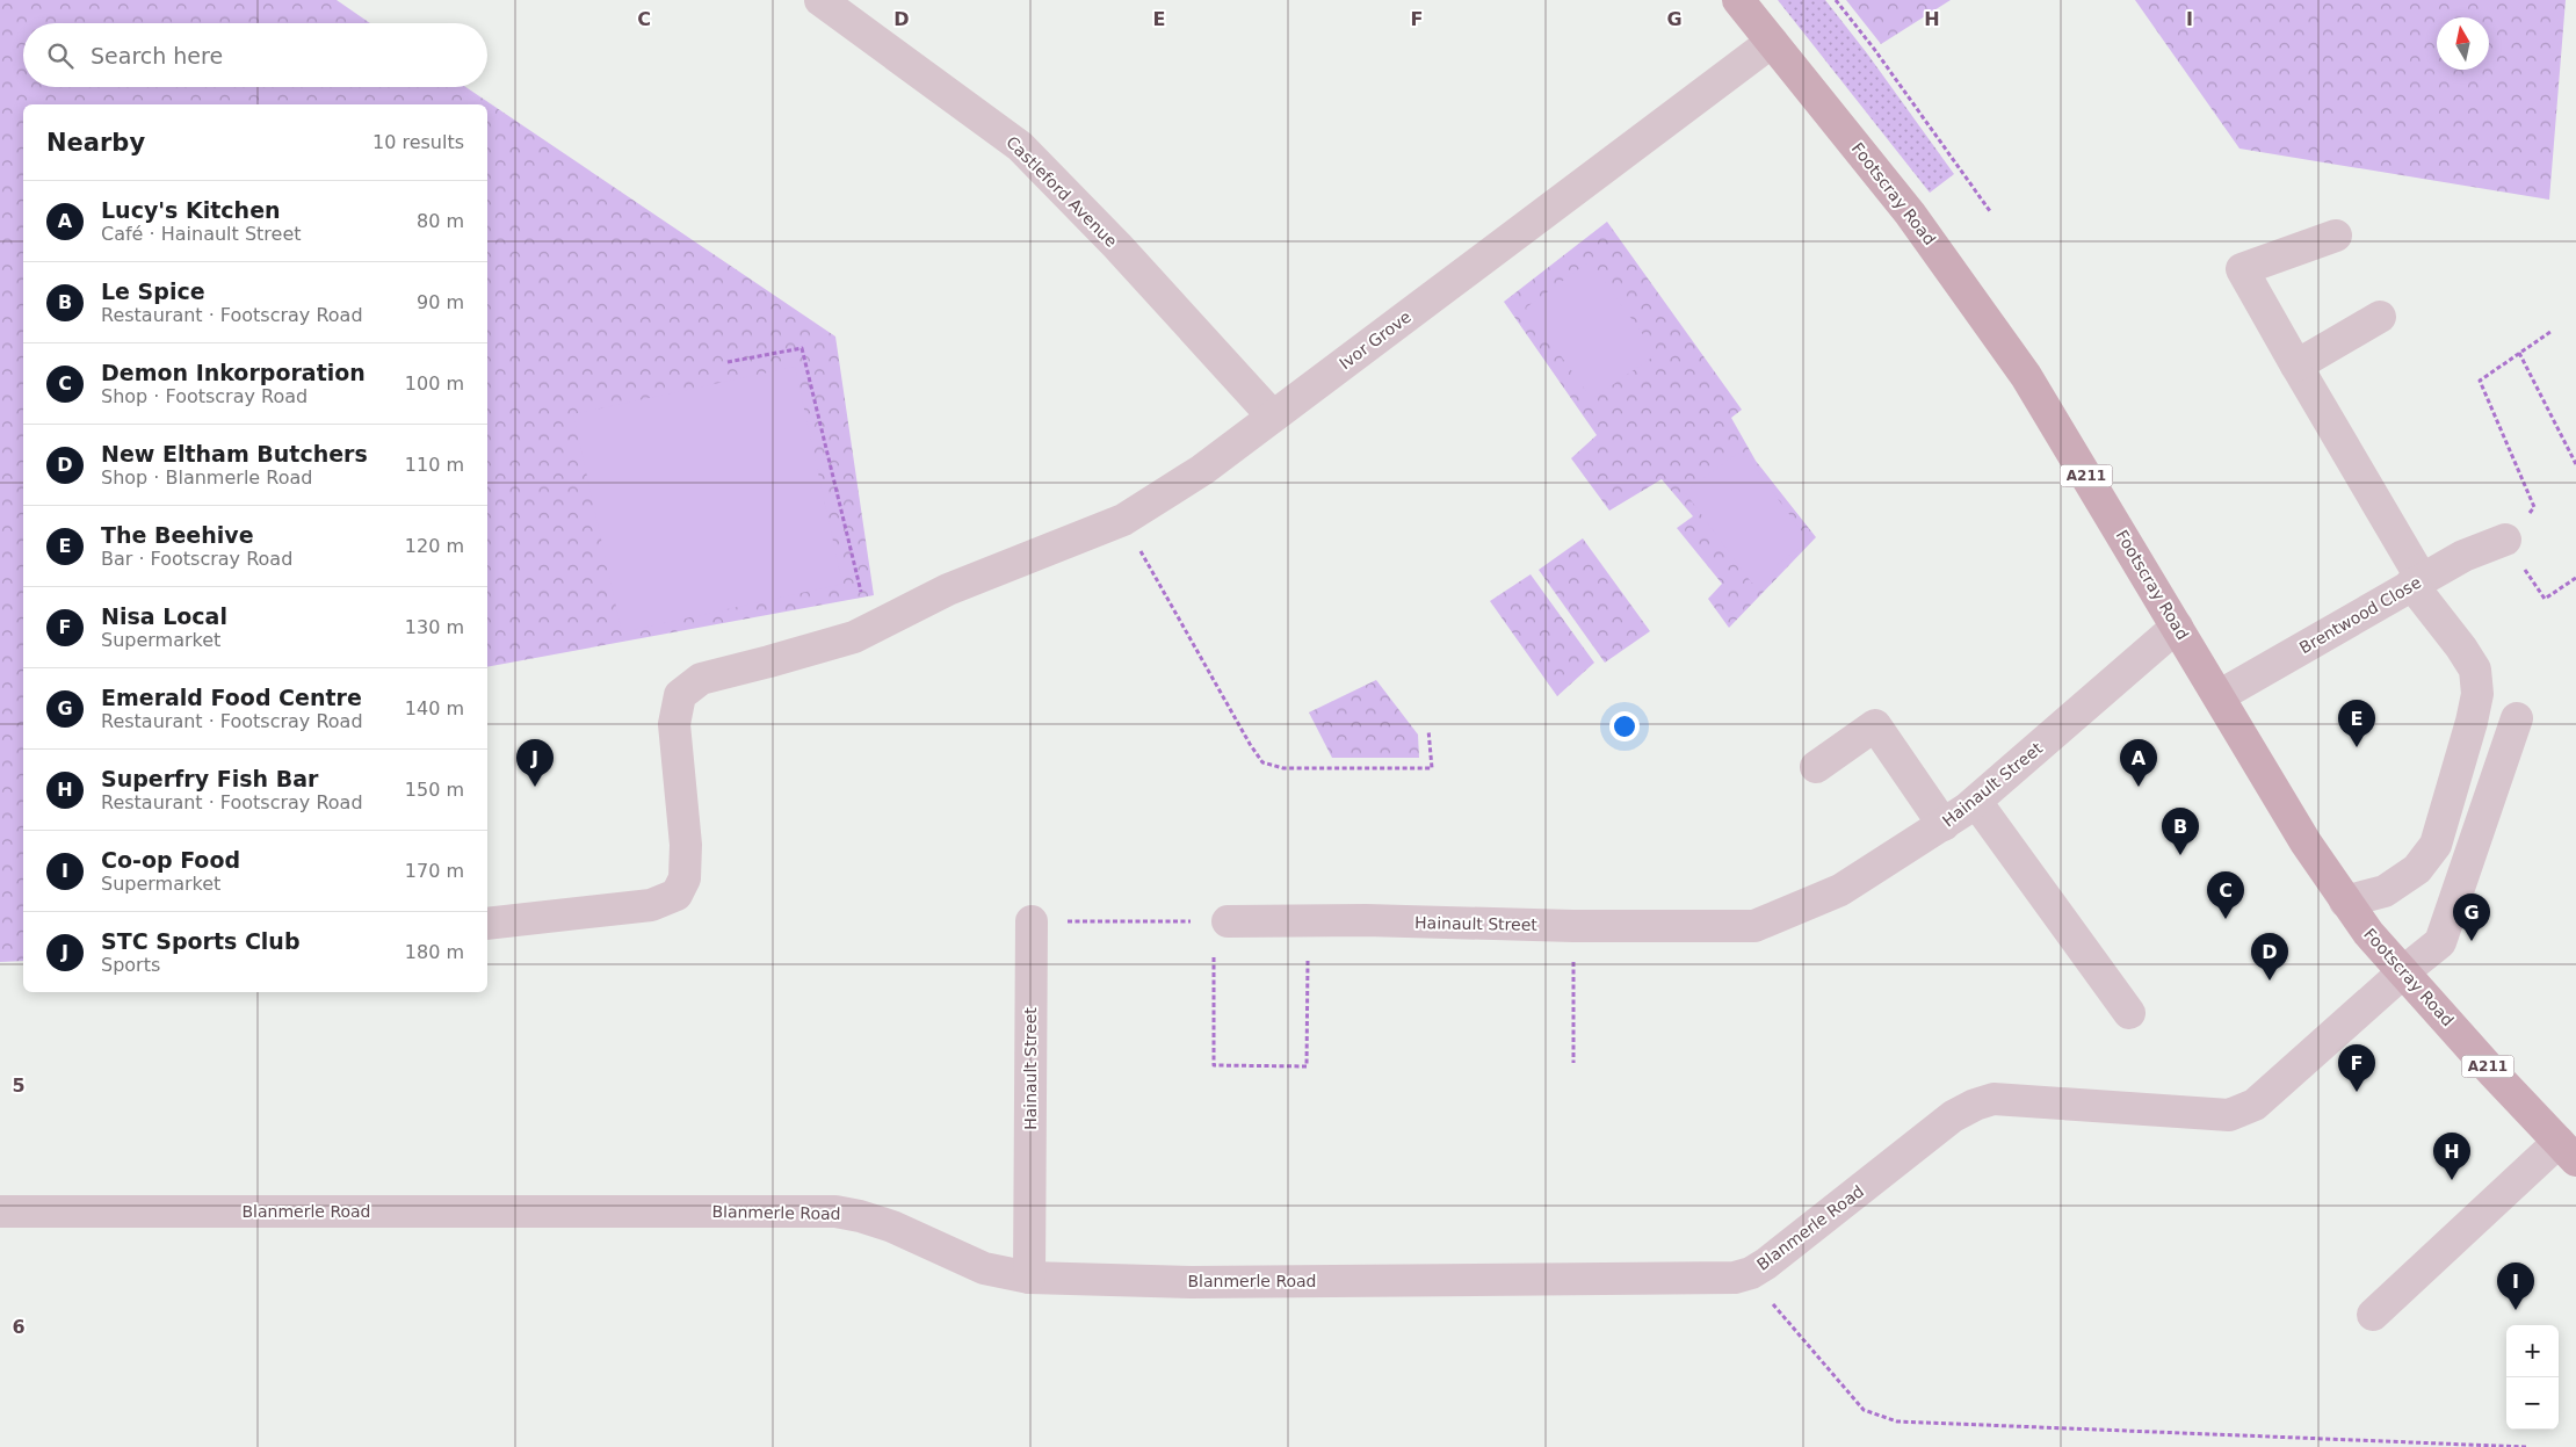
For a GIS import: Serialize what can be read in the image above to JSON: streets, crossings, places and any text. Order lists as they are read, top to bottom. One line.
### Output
{"streets":{"main road":["Footscray Road","A211"],"street":["Castleford Avenue","Ivor Grove","Brentwood Close","Hainault Street","Blanmerle Road"]},"crossings":[["Castleford Avenue","Ivor Grove"],["Footscray Road","Ivor Grove"],["Footscray Road","Brentwood Close"],["Footscray Road","Hainault Street"],["Footscray Road","Blanmerle Road"],["Hainault Street","Blanmerle Road"]],"north":"top","page":{"search":"Search here","heading":["Nearby","10 results"],"list":[{"mark":"A","name":"Lucy's Kitchen","note":"Café · Hainault Street","value":"80 m"},{"mark":"B","name":"Le Spice","note":"Restaurant · Footscray Road","value":"90 m"},{"mark":"C","name":"Demon Inkorporation","note":"Shop · Footscray Road","value":"100 m"},{"mark":"D","name":"New Eltham Butchers","note":"Shop · Blanmerle Road","value":"110 m"},{"mark":"E","name":"The Beehive","note":"Bar · Footscray Road","value":"120 m"},{"mark":"F","name":"Nisa Local","note":"Supermarket","value":"130 m"},{"mark":"G","name":"Emerald Food Centre","note":"Restaurant · Footscray Road","value":"140 m"},{"mark":"H","name":"Superfry Fish Bar","note":"Restaurant · Footscray Road","value":"150 m"},{"mark":"I","name":"Co-op Food","note":"Supermarket","value":"170 m"},{"mark":"J","name":"STC Sports Club","note":"Sports","value":"180 m"}],"pins":["E","A","J","B","C","G","D","F","H","I"],"map_buttons":["+","−"]},"grid":{"columns":["C","D","E","F","G","H","I"],"rows":["5","6"]}}
